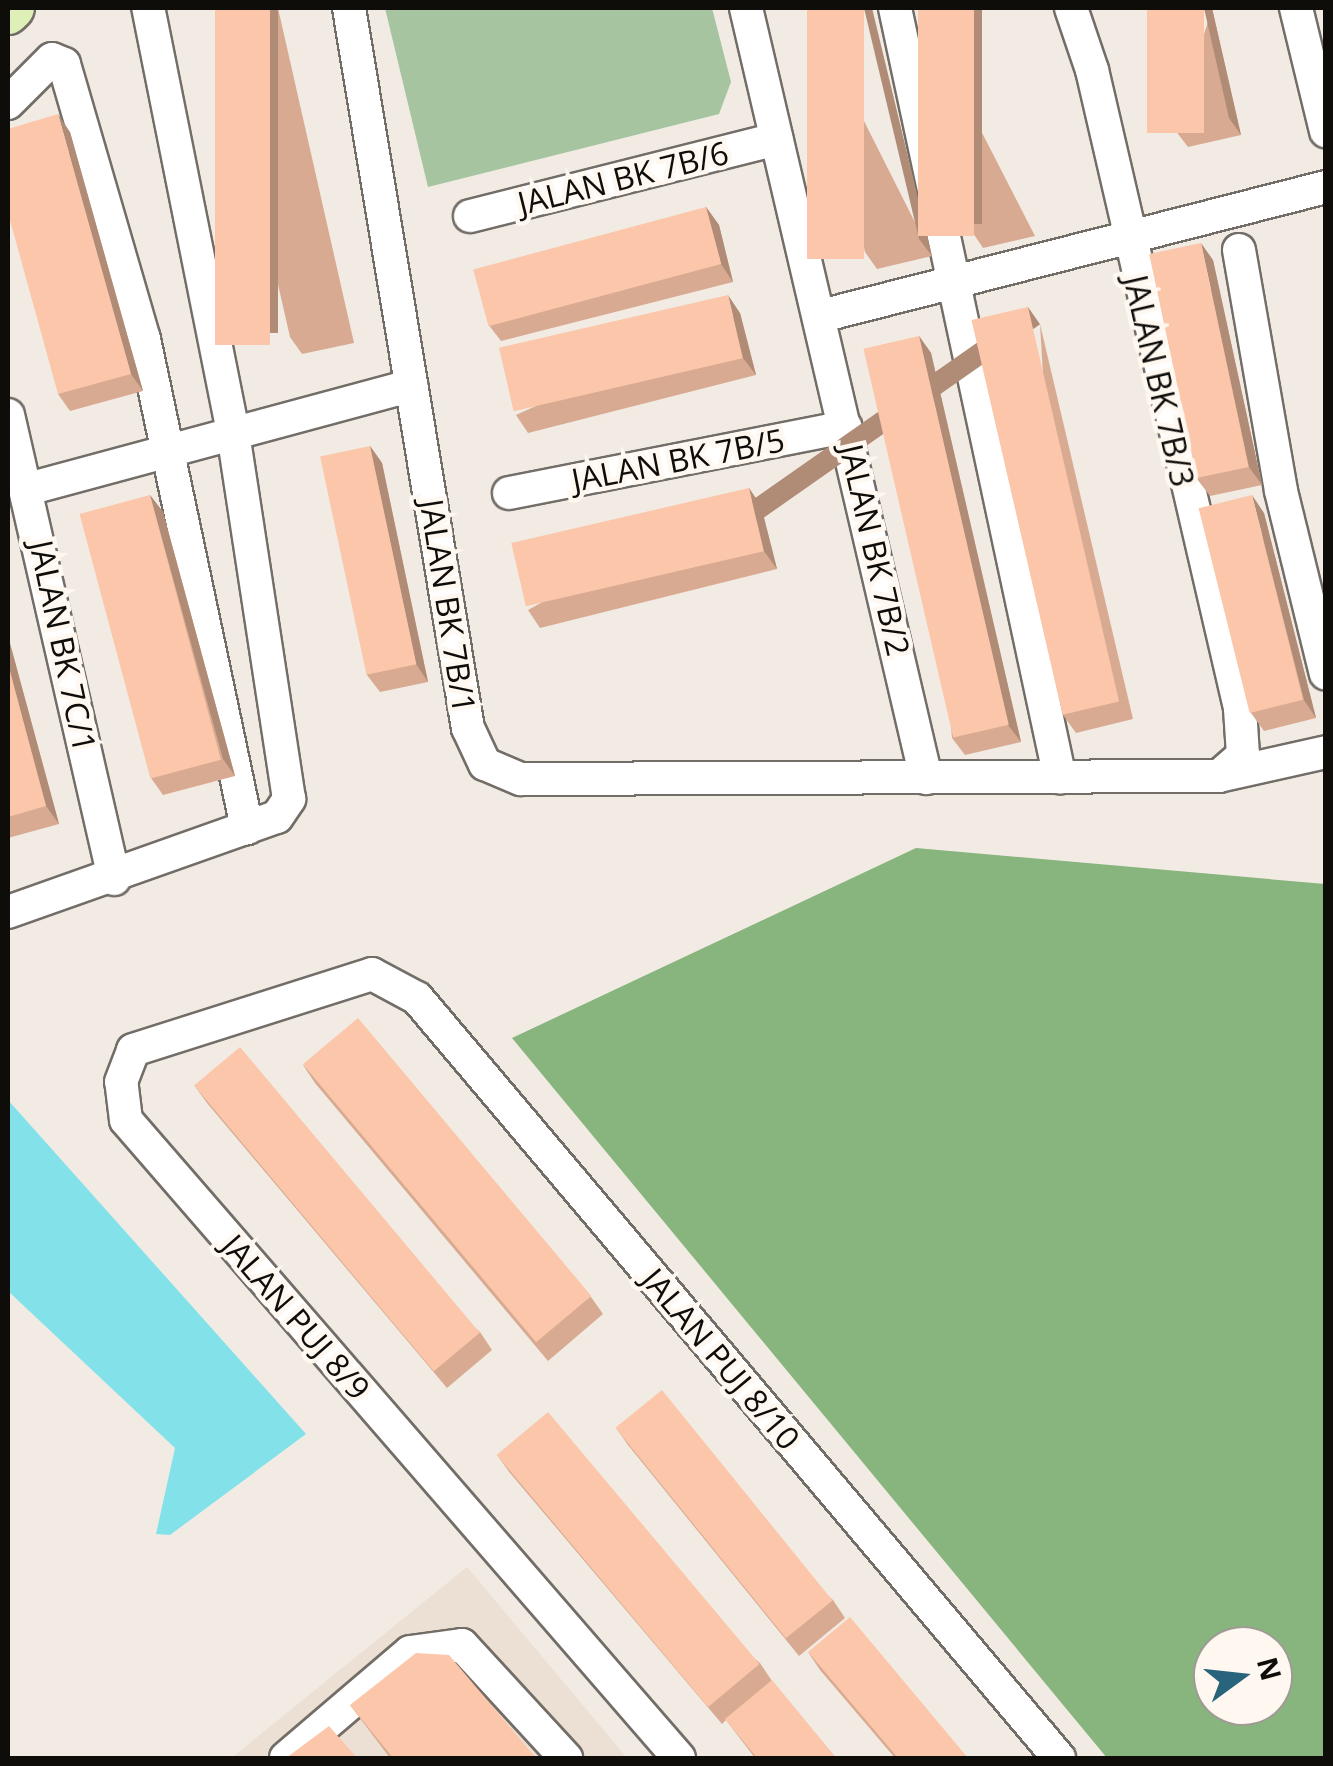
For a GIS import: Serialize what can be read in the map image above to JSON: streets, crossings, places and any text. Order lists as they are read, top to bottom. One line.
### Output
{"streets":{"street":["JALAN BK 7B/6","JALAN BK 7B/3","JALAN BK 7B/5","JALAN BK 7B/2","JALAN BK 7B/1","JALAN BK 7C/1","JALAN PUJ 8/9","JALAN PUJ 8/10"]},"crossings":[["JALAN BK 7B/6","JALAN BK 7B/2"],["JALAN BK 7B/5","JALAN BK 7B/2"],["JALAN BK 7B/2","JALAN BK 7B/1"],["JALAN PUJ 8/9","JALAN PUJ 8/10"]],"north":"right"}
